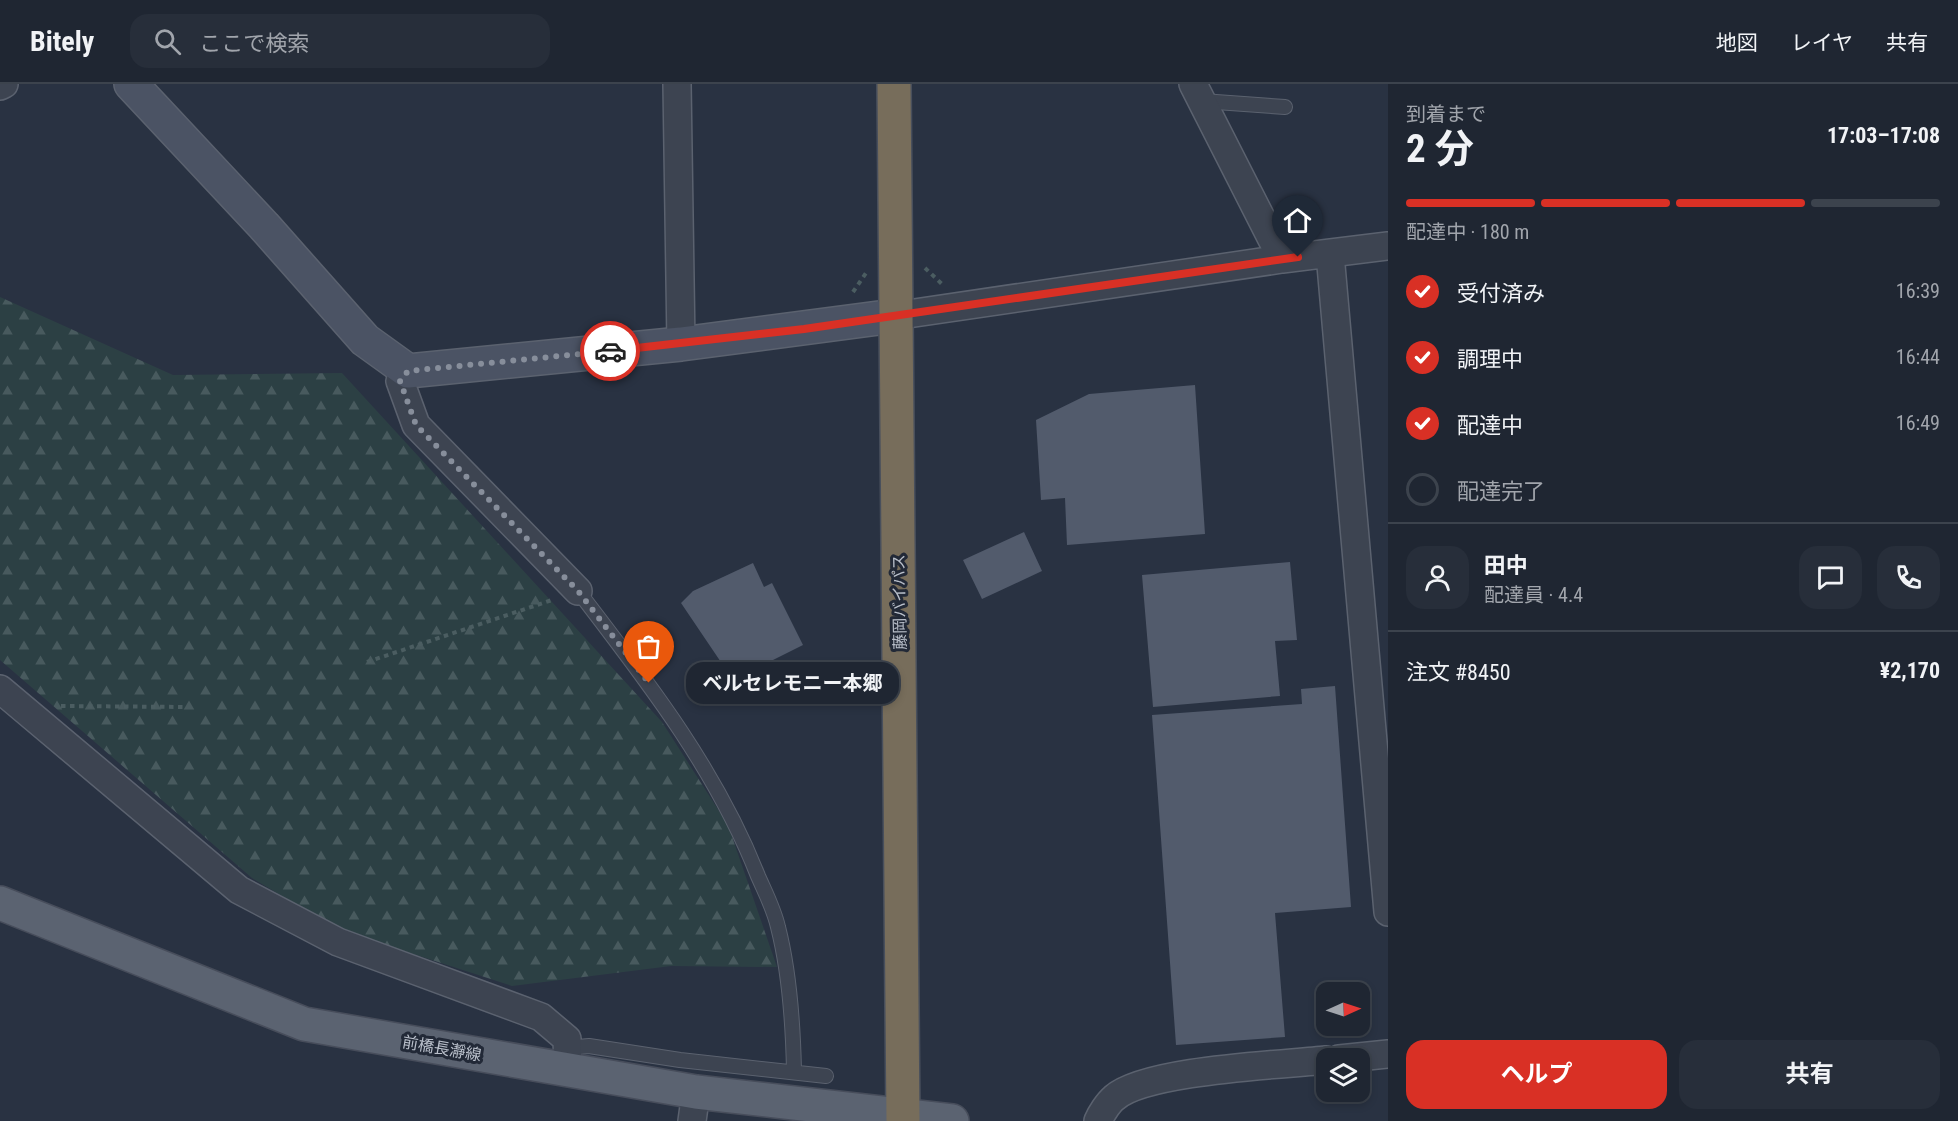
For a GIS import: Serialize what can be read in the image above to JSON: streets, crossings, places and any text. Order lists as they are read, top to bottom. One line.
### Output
{"streets":{"highway":["藤岡バイパス"],"main road":["前橋長瀞線"]},"crossings":[["藤岡バイパス","前橋長瀞線"]],"places":["ベルセレモニー本郷"],"north":"right","page":{"header":"Bitely","search":"ここで検索","nav":["地図","レイヤ","共有"],"heading":["2 分","到着まで","17:03–17:08"],"panel":["田中","配達員 · 4.4","注文 #8450","¥2,170"],"bar":"配達中 · 180 m","list":[["受付済み","16:39"],["調理中","16:44"],["配達中","16:49"],"配達完了"],"bubble":"ベルセレモニー本郷","buttons":["ヘルプ","共有"]}}
